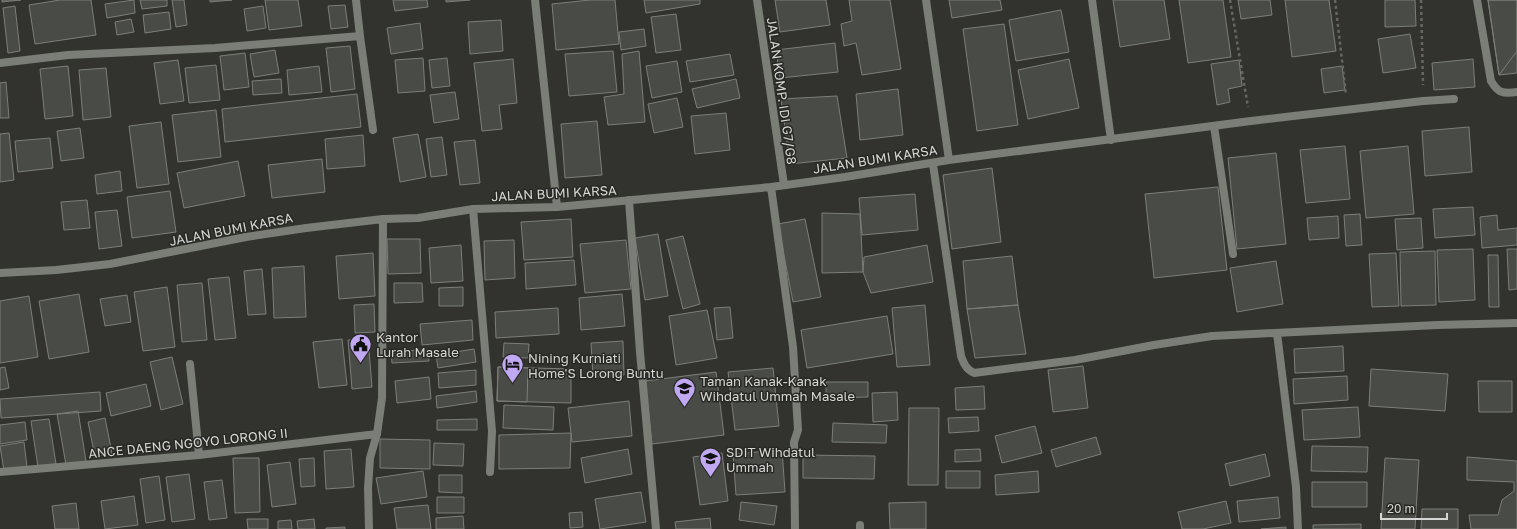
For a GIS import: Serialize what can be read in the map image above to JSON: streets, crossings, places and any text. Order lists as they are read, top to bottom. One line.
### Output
{"streets":{"street":["JALAN KOMP. IDI G7/G8","JALAN BUMI KARSA","ANCE DAENG NGOYO LORONG II"]},"crossings":[["JALAN KOMP. IDI G7/G8","JALAN BUMI KARSA"]],"places":{"public building":["Kantor Lurah Masale"],"hotel":["Nining Kurniati Home'S Lorong Buntu"],"school or university":["Taman Kanak-Kanak Wihdatul Ummah Masale","SDIT Wihdatul Ummah"]},"scale_bar":"20 m"}
